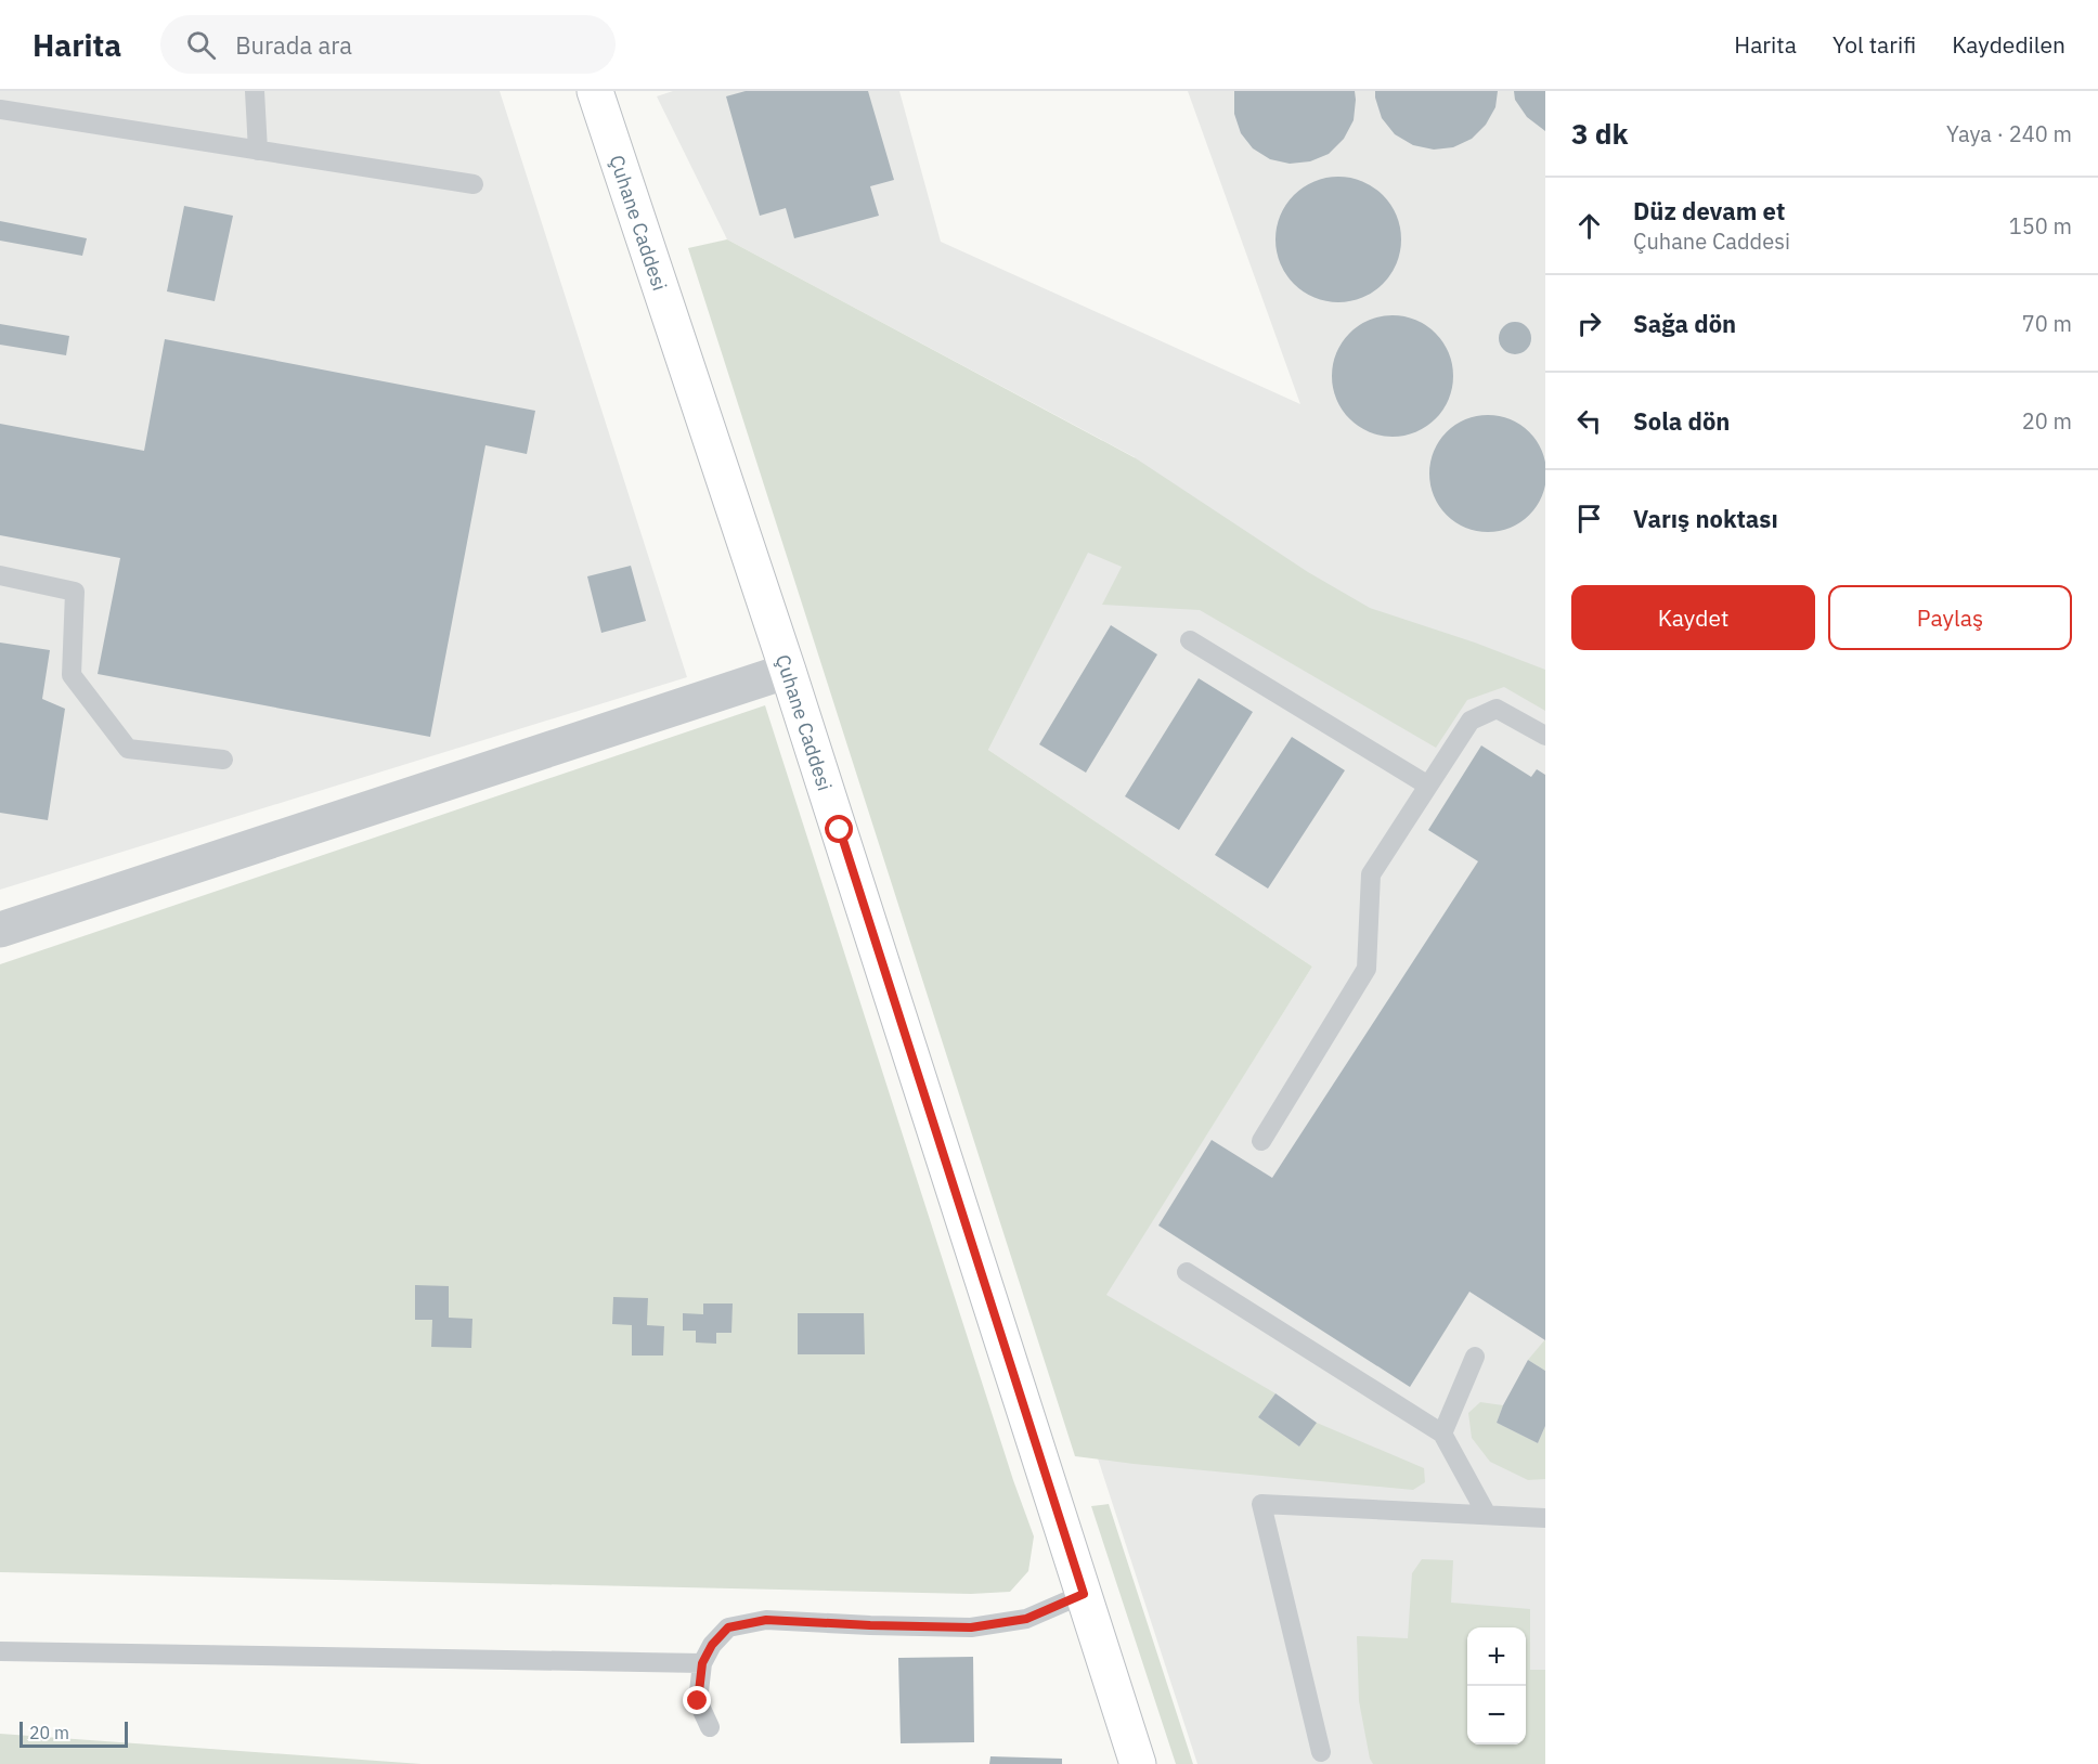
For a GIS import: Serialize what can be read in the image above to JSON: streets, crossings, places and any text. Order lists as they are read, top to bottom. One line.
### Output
{"streets":{"main road":["Çuhane Caddesi"]},"scale_bar":"20 m","page":{"header":"Harita","search":"Burada ara","nav":["Harita","Yol tarifi","Kaydedilen"],"heading":["3 dk","Yaya · 240 m"],"list":[["Düz devam et","Çuhane Caddesi","150 m"],["Sağa dön","70 m"],["Sola dön","20 m"],"Varış noktası"],"buttons":["Kaydet","Paylaş"],"map_buttons":["+","−"],"scale":"20 m"}}
